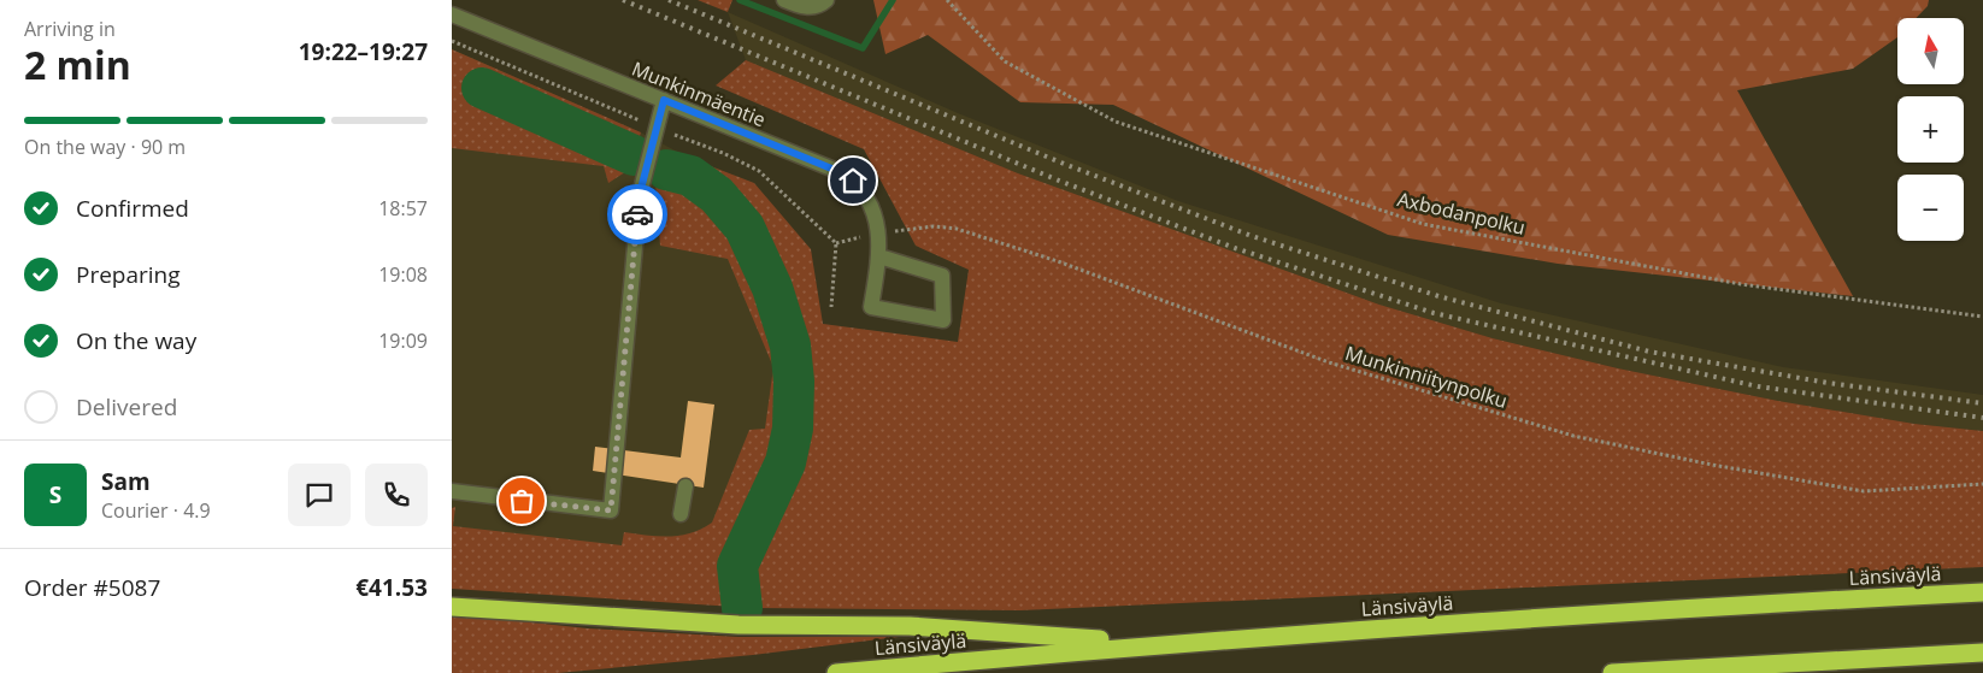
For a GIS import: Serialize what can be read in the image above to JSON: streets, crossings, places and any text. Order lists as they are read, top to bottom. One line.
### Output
{"streets":{"highway":["Länsiväylä"],"street":["Munkinmäentie"],"path":["Axbodanpolku","Munkinniitynpolku"]},"crossings":[["Munkinmäentie","Munkinniitynpolku"]],"north":"top","page":{"heading":["2 min","Arriving in","19:22–19:27"],"panel":["Sam","Courier · 4.9","Order #5087","€41.53"],"map_buttons":["+","−"],"bar":"On the way · 90 m","list":[["Confirmed","18:57"],["Preparing","19:08"],["On the way","19:09"],"Delivered"],"round":"S"}}
